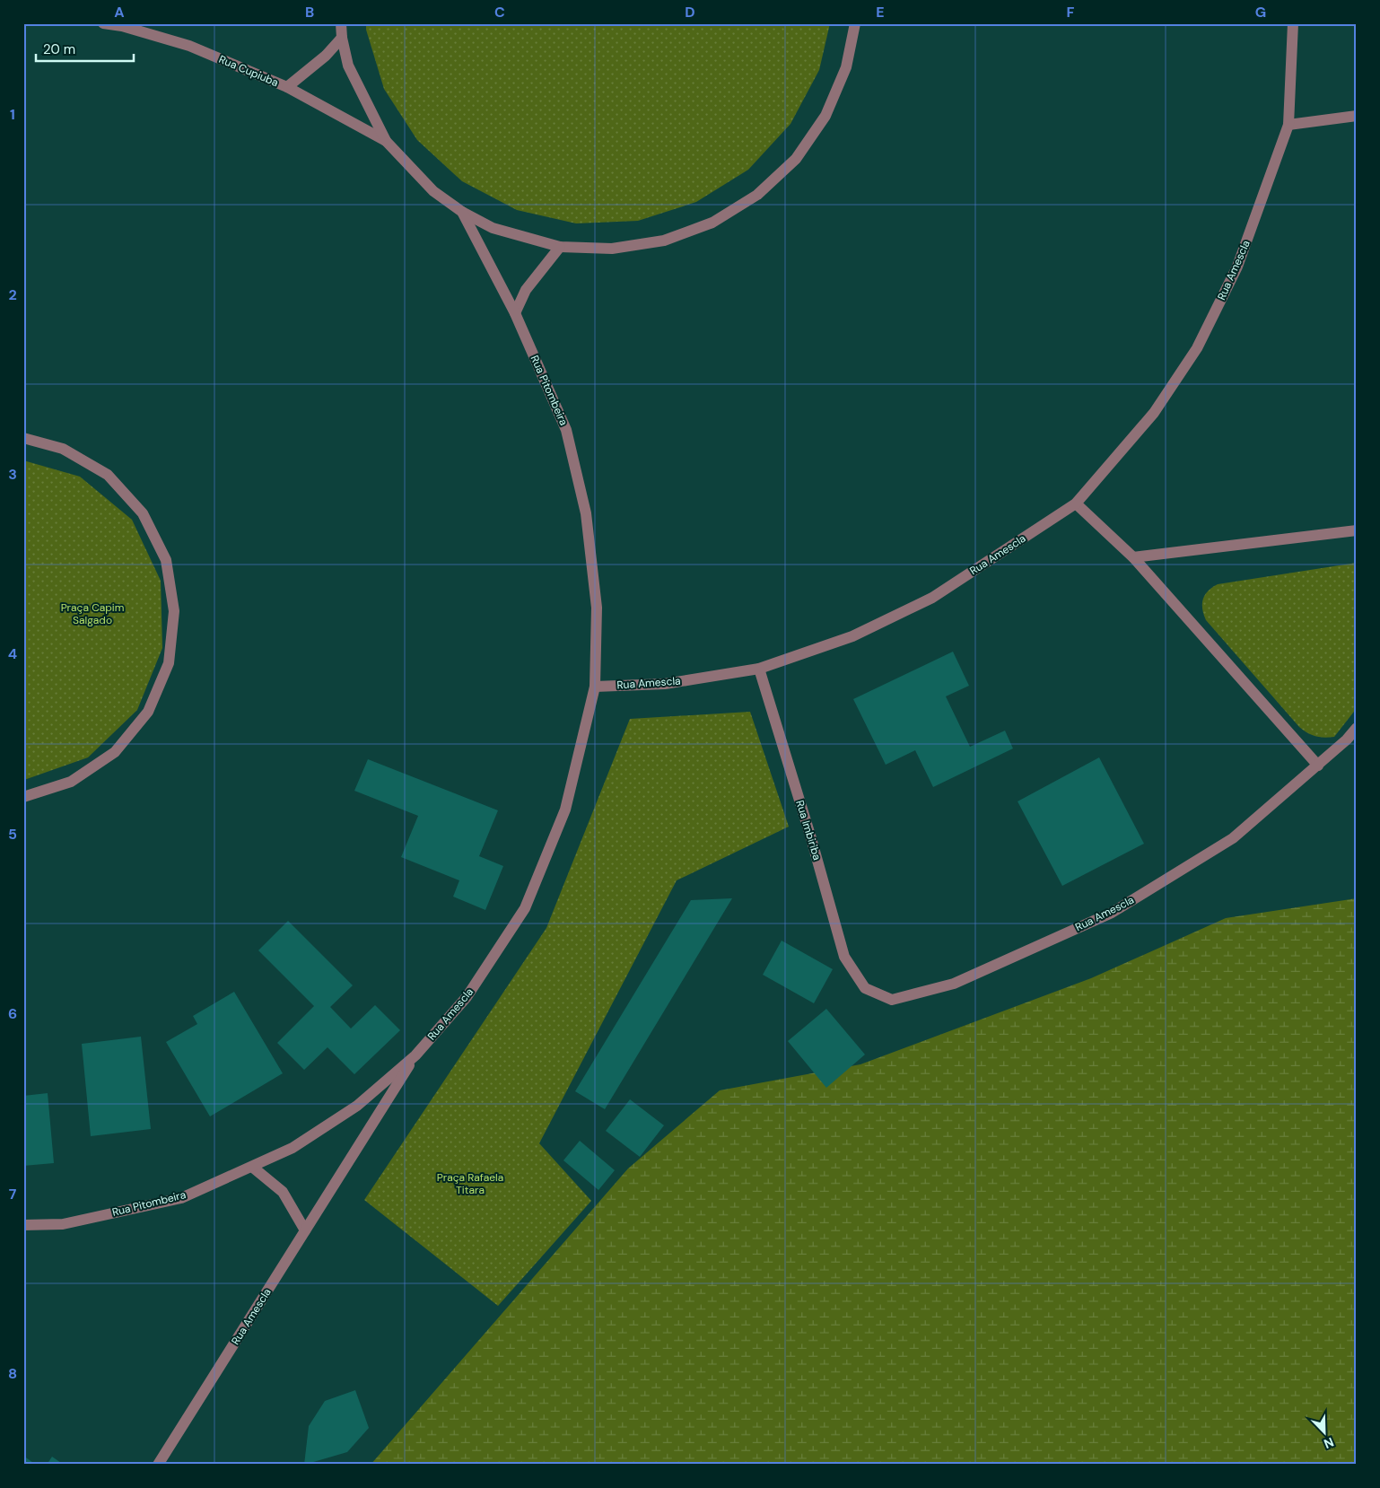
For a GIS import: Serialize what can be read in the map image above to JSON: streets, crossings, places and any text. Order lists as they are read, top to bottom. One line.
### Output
{"streets":{"street":["Rua Cupiuba","Rua Amescla","Rua Pitombeira","Rua Imbiriba"]},"crossings":[["Rua Cupiuba","Rua Pitombeira"],["Rua Amescla","Rua Pitombeira"],["Rua Amescla","Rua Imbiriba"]],"parks":["Praça Capim Salgado","Praça Rafaela Titara"],"scale_bar":"20 m","north":"bottom right","grid":{"columns":["A","B","C","D","E","F","G"],"rows":["1","2","3","4","5","6","7","8"]}}
